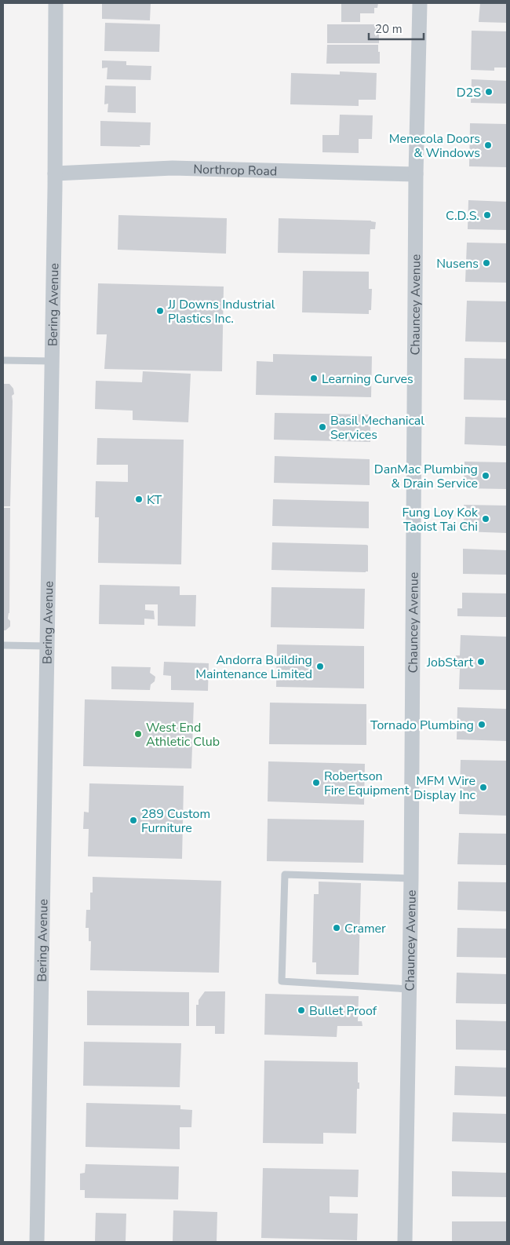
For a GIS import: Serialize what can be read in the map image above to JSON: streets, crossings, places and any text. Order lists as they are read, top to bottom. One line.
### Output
{"streets":{"street":["Northrop Road","Bering Avenue","Chauncey Avenue"]},"crossings":[["Northrop Road","Bering Avenue"],["Northrop Road","Chauncey Avenue"]],"places":["D2S","Menecola Doors & Windows","C.D.S.","Nusens","JJ Downs Industrial Plastics Inc.","Learning Curves","Basil Mechanical Services","DanMac Plumbing & Drain Service","KT","Fung Loy Kok Taoist Tai Chi","JobStart","Andorra Building Maintenance Limited","Tornado Plumbing","West End Athletic Club","Robertson Fire Equipment","MFM Wire Display Inc","289 Custom Furniture","Cramer","Bullet Proof"],"scale_bar":"20 m"}
